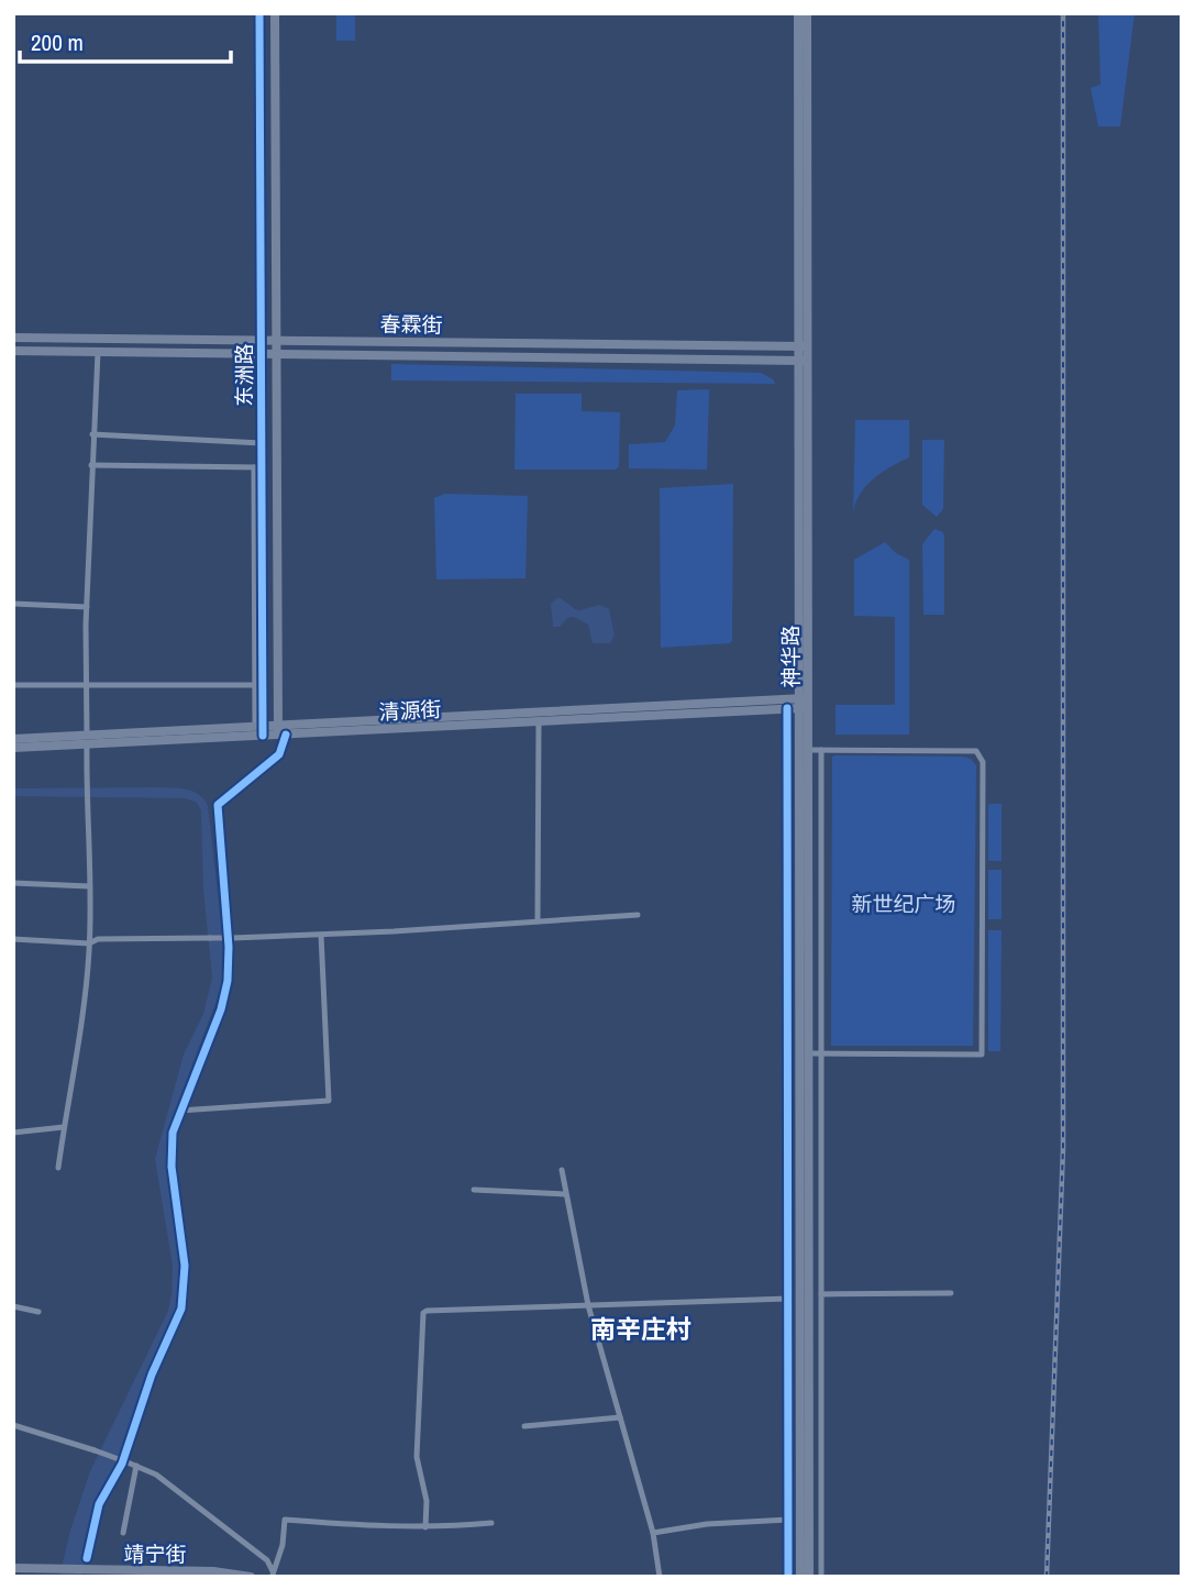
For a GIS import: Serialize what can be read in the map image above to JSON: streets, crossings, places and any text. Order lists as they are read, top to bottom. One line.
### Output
{"streets":{"main road":["春霖街","东洲路","神华路","清源街","靖宁街"]},"crossings":[["春霖街","东洲路"],["春霖街","神华路"],["东洲路","清源街"],["神华路","清源街"]],"districts":["南辛庄村"],"parks":["新世纪广场"],"scale_bar":"200 m"}
